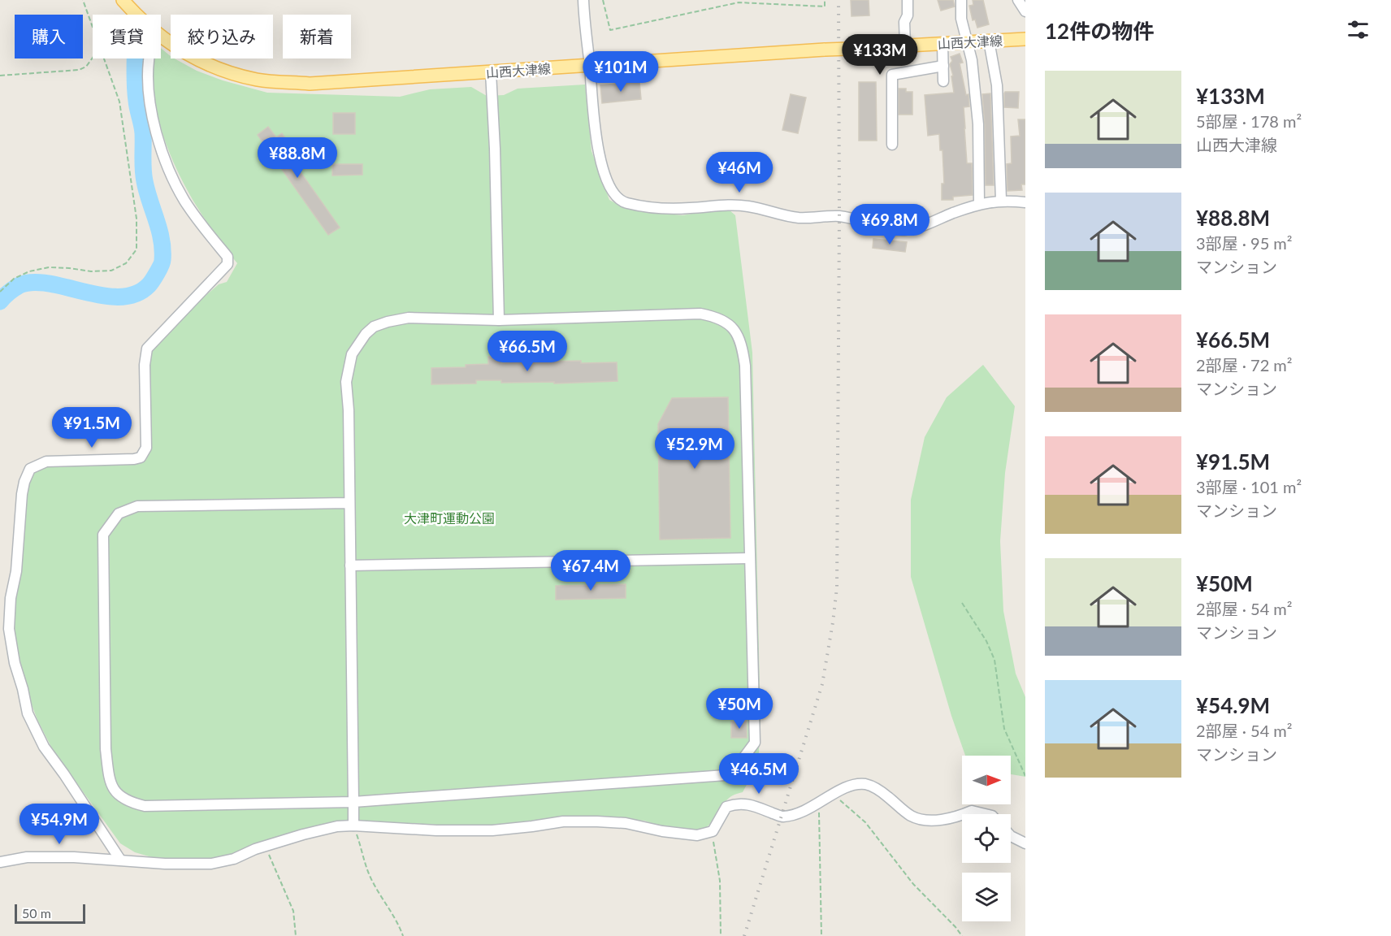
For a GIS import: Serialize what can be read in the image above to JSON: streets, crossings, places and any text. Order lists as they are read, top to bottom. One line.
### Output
{"streets":{"main road":["山西大津線"]},"parks":["大津町運動公園"],"scale_bar":"50 m","north":"right","page":{"heading":"12件の物件","chip":["購入","賃貸","絞り込み","新着"],"price":["¥133M","¥101M","¥88.8M","¥46M","¥69.8M","¥66.5M","¥91.5M","¥52.9M","¥67.4M","¥50M","¥46.5M","¥54.9M"],"list":[{"name":"¥133M","note":"5部屋 · 178 m² · 山西大津線"},{"name":"¥88.8M","note":"3部屋 · 95 m² · マンション"},{"name":"¥66.5M","note":"2部屋 · 72 m² · マンション"},{"name":"¥91.5M","note":"3部屋 · 101 m² · マンション"},{"name":"¥50M","note":"2部屋 · 54 m² · マンション"},{"name":"¥54.9M","note":"2部屋 · 54 m² · マンション"}],"scale":"50 m"}}
